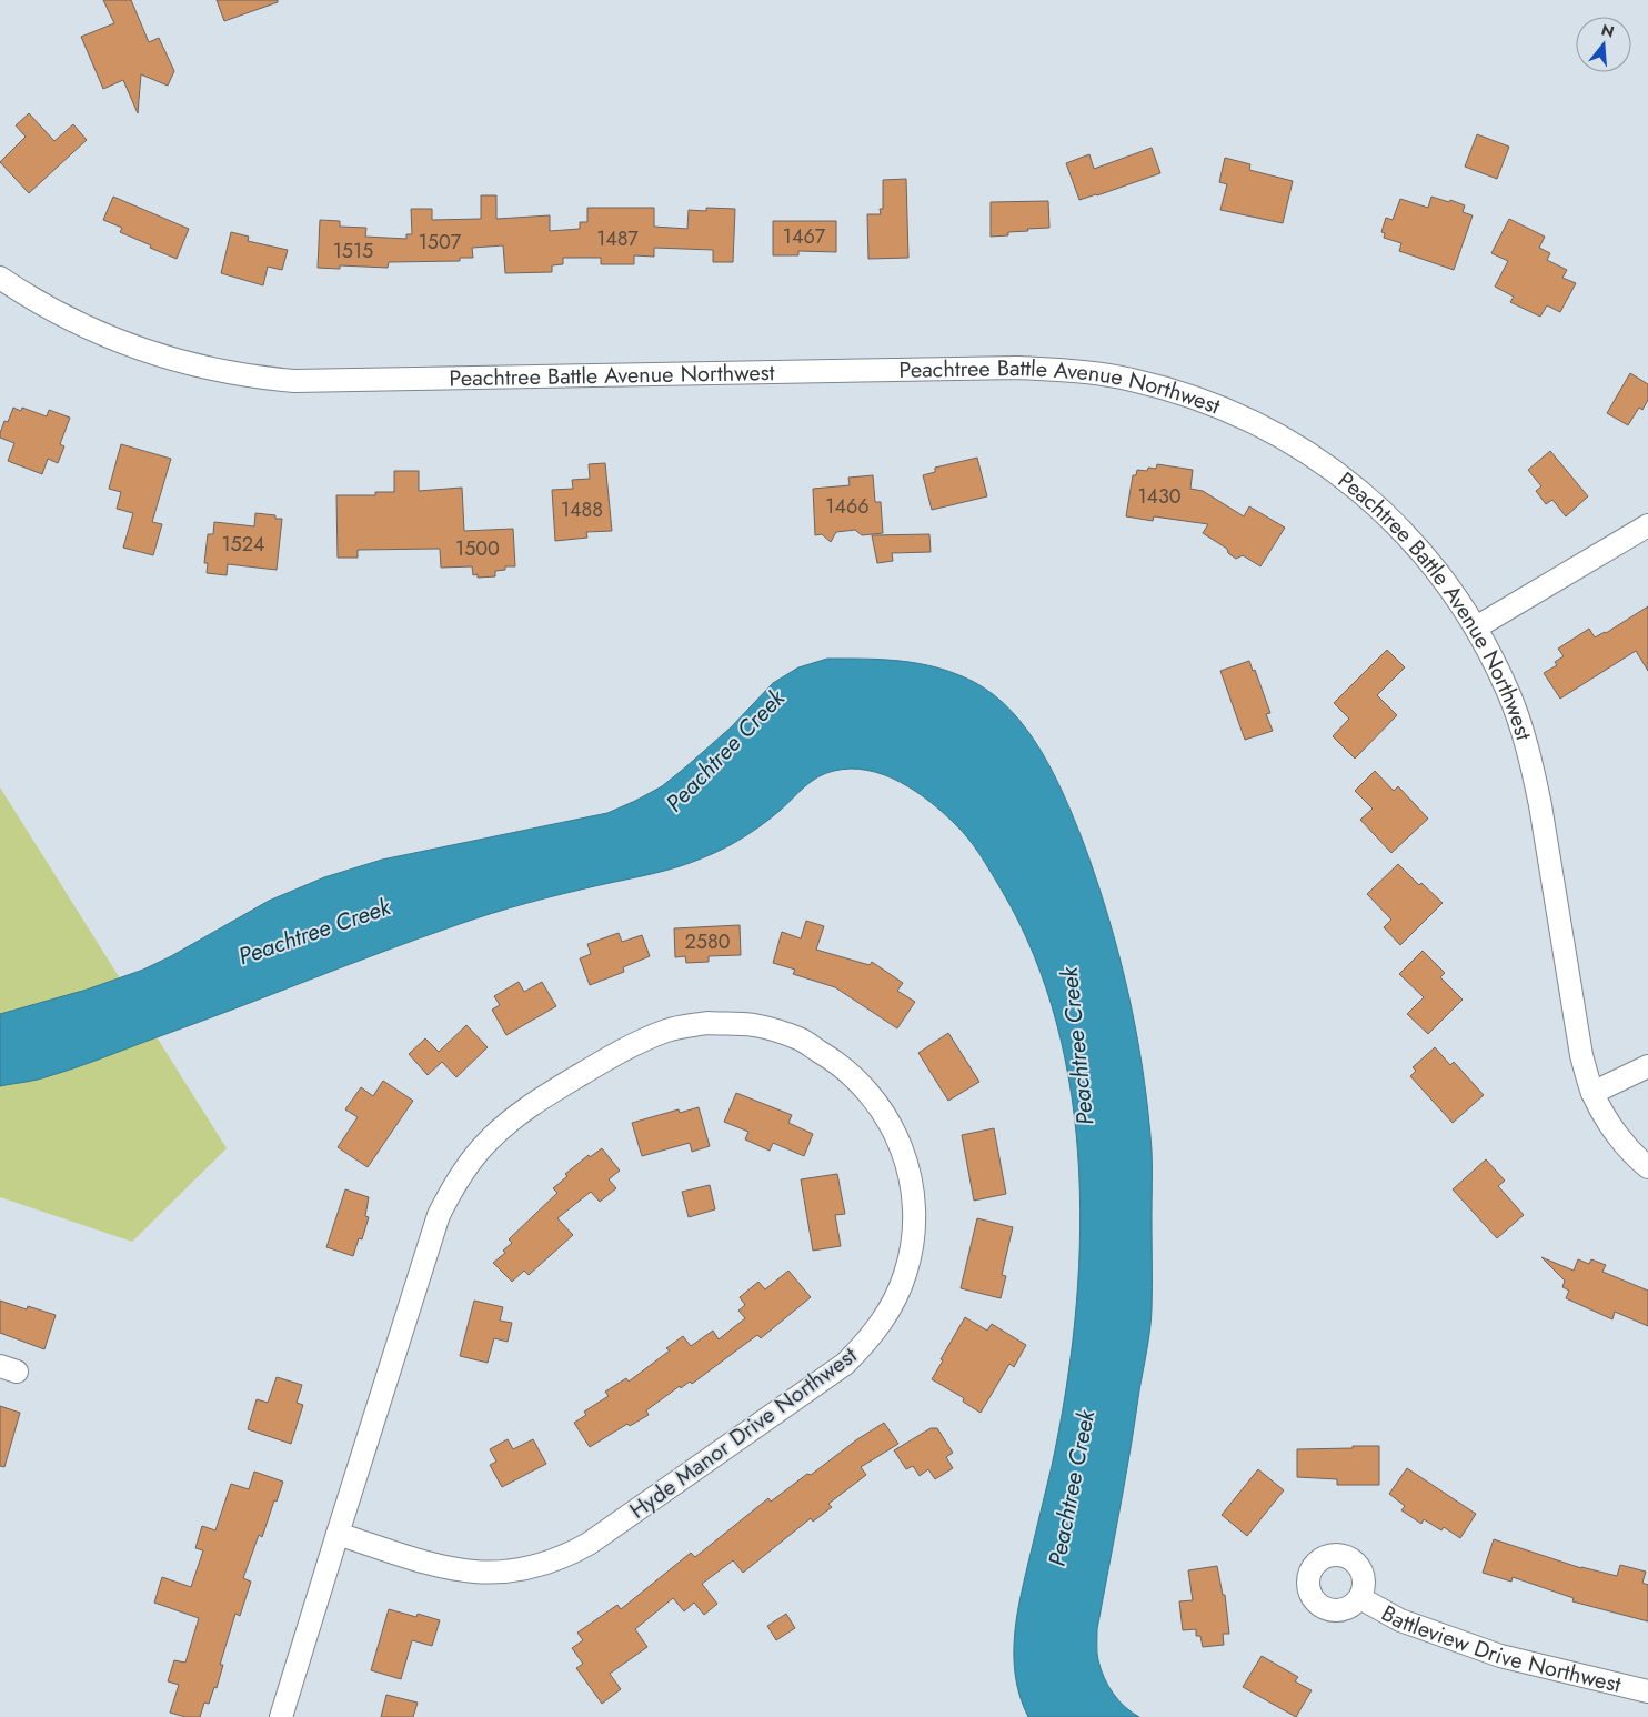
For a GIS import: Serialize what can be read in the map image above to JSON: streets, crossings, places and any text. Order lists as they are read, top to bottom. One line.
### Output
{"streets":{"street":["Peachtree Battle Avenue Northwest","Hyde Manor Drive Northwest","Battleview Drive Northwest"]},"water":["Peachtree Creek"],"house_numbers":["1467","1487","1507","1515","1430","1466","1488","1524","1500","2580"],"north":"top"}
